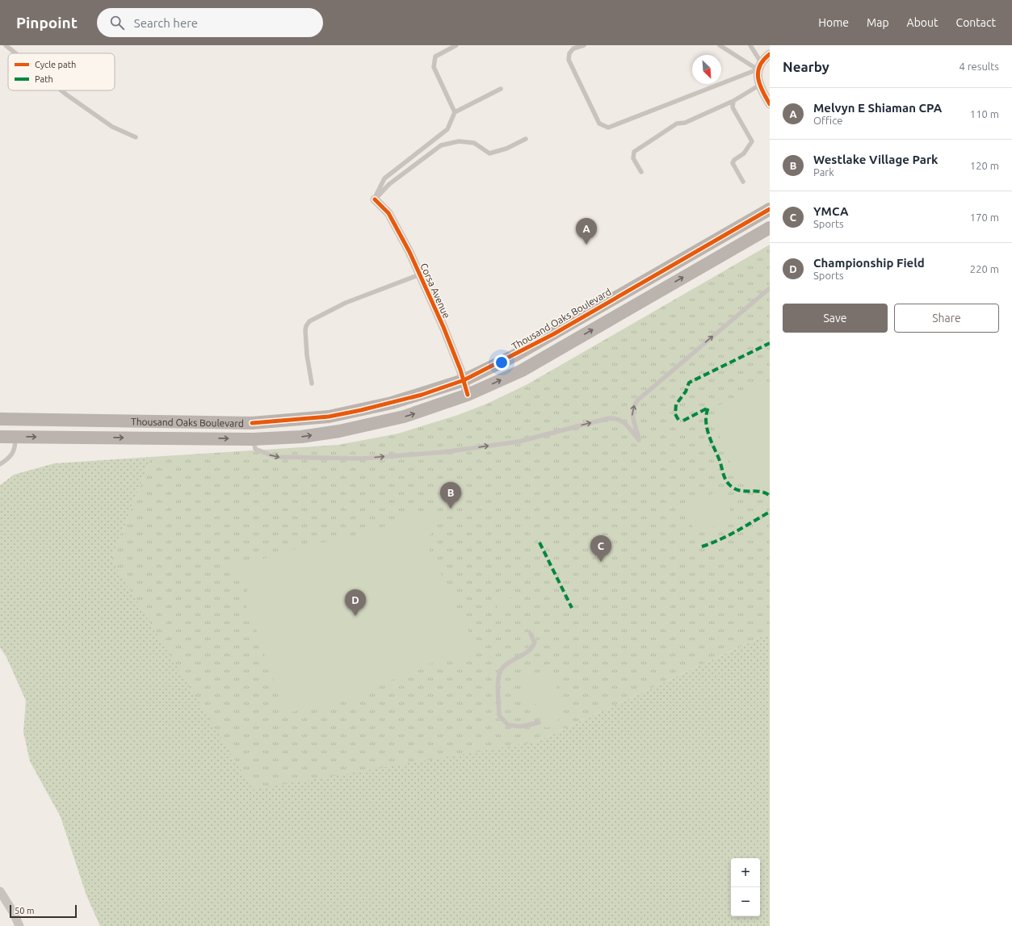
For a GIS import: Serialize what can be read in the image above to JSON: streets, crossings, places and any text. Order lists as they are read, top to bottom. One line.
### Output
{"streets":{"main road":["Thousand Oaks Boulevard"],"street":["Corsa Avenue"]},"crossings":[["Corsa Avenue","Thousand Oaks Boulevard"]],"legend":["Cycle path","Path"],"scale_bar":"50 m","north":"bottom right","page":{"header":"Pinpoint","search":"Search here","nav":["Home","Map","About","Contact"],"heading":["Nearby","4 results"],"list":[{"mark":"A","name":"Melvyn E Shiaman CPA","note":"Office","value":"110 m"},{"mark":"B","name":"Westlake Village Park","note":"Park","value":"120 m"},{"mark":"C","name":"YMCA","note":"Sports","value":"170 m"},{"mark":"D","name":"Championship Field","note":"Sports","value":"220 m"}],"pins":["A","B","C","D"],"buttons":["Save","Share"],"map_buttons":["+","−"],"scale":"50 m"}}
